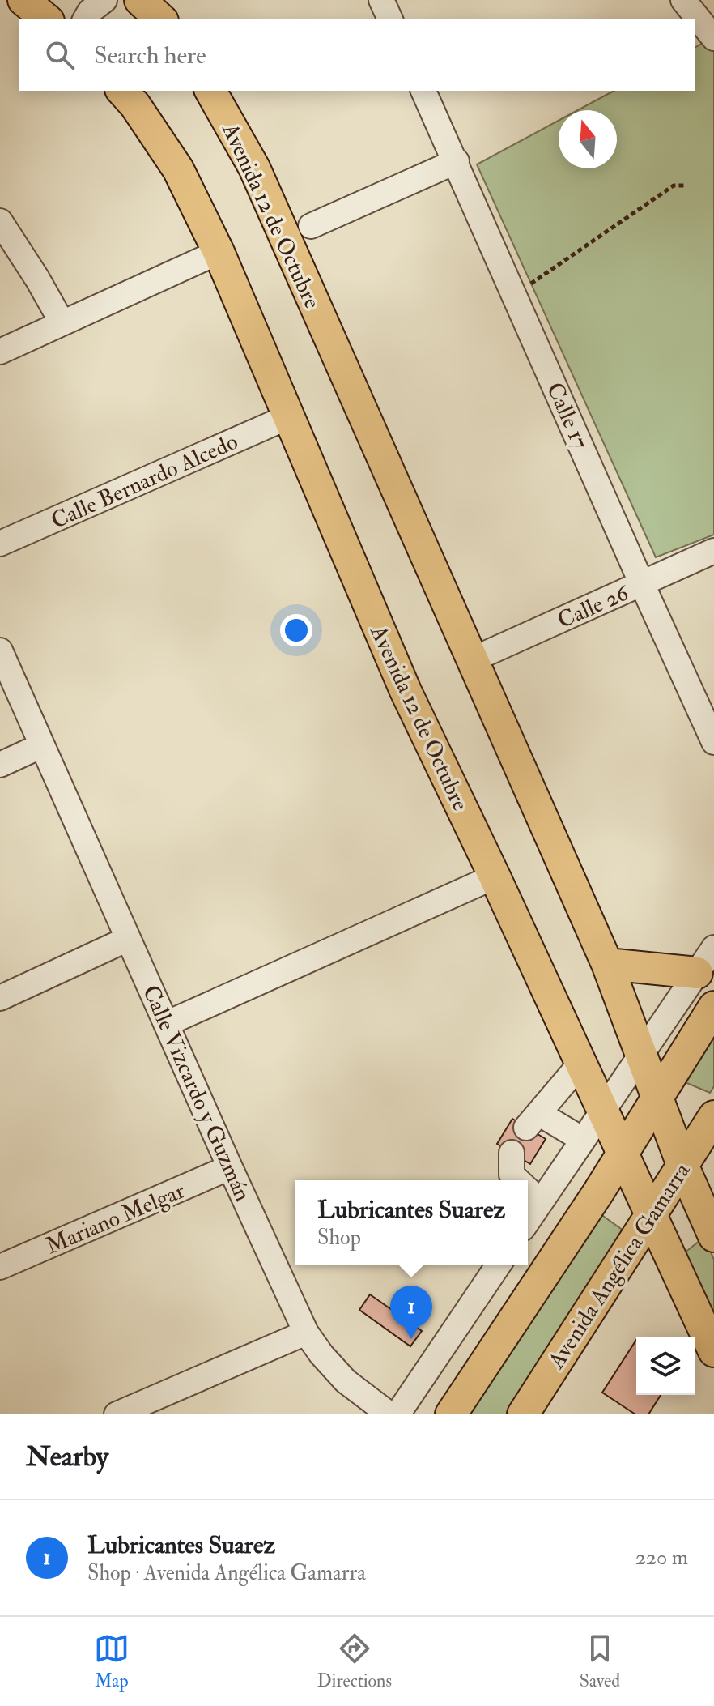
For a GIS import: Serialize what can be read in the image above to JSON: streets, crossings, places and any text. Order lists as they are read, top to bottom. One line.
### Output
{"streets":{"main road":["Avenida 12 de Octubre","Avenida Angélica Gamarra"],"street":["Calle 17","Calle Bernardo Alcedo","Calle 26","Calle Vizcardo y Guzmán","Mariano Melgar"]},"crossings":[["Avenida 12 de Octubre","Calle Bernardo Alcedo"],["Avenida 12 de Octubre","Calle 26"],["Avenida 12 de Octubre","Avenida Angélica Gamarra"],["Calle 17","Calle 26"],["Calle Vizcardo y Guzmán","Mariano Melgar"]],"north":"top","page":{"search":"Search here","popup":["Lubricantes Suarez","Shop"],"pins":"1","heading":"Nearby","list":[{"mark":"1","name":"Lubricantes Suarez","note":"Shop · Avenida Angélica Gamarra","value":"220 m"}],"nav":["Map","Directions","Saved"]}}
